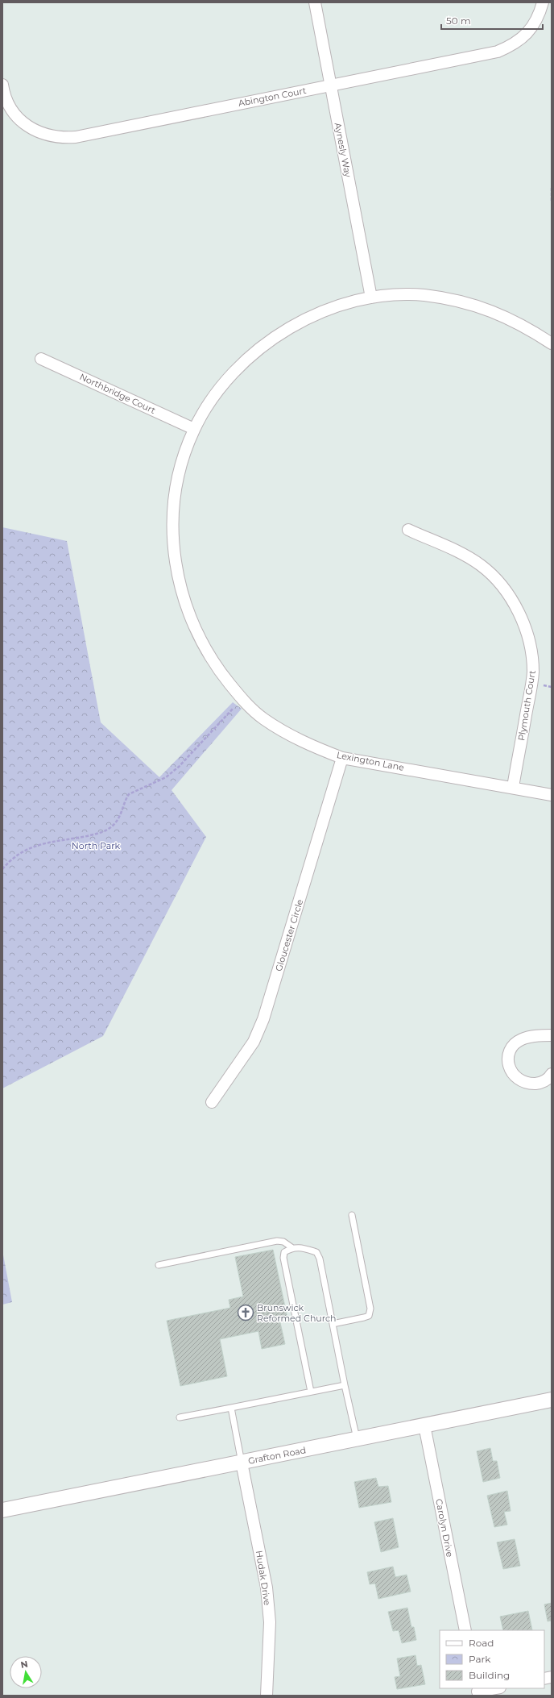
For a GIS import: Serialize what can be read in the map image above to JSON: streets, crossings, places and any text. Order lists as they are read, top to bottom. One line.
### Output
{"streets":{"street":["Abington Court","Aynesly Way","Northbridge Court","Plymouth Court","Lexington Lane","Gloucester Circle","Grafton Road","Carolyn Drive","Hudak Drive"]},"crossings":[["Abington Court","Aynesly Way"],["Aynesly Way","Lexington Lane"],["Northbridge Court","Lexington Lane"],["Plymouth Court","Lexington Lane"],["Lexington Lane","Gloucester Circle"],["Grafton Road","Carolyn Drive"],["Grafton Road","Hudak Drive"]],"parks":["North Park"],"places":{"church":["Brunswick Reformed Church"]},"legend":["Road","Park","Building"],"scale_bar":"50 m","north":"top"}
